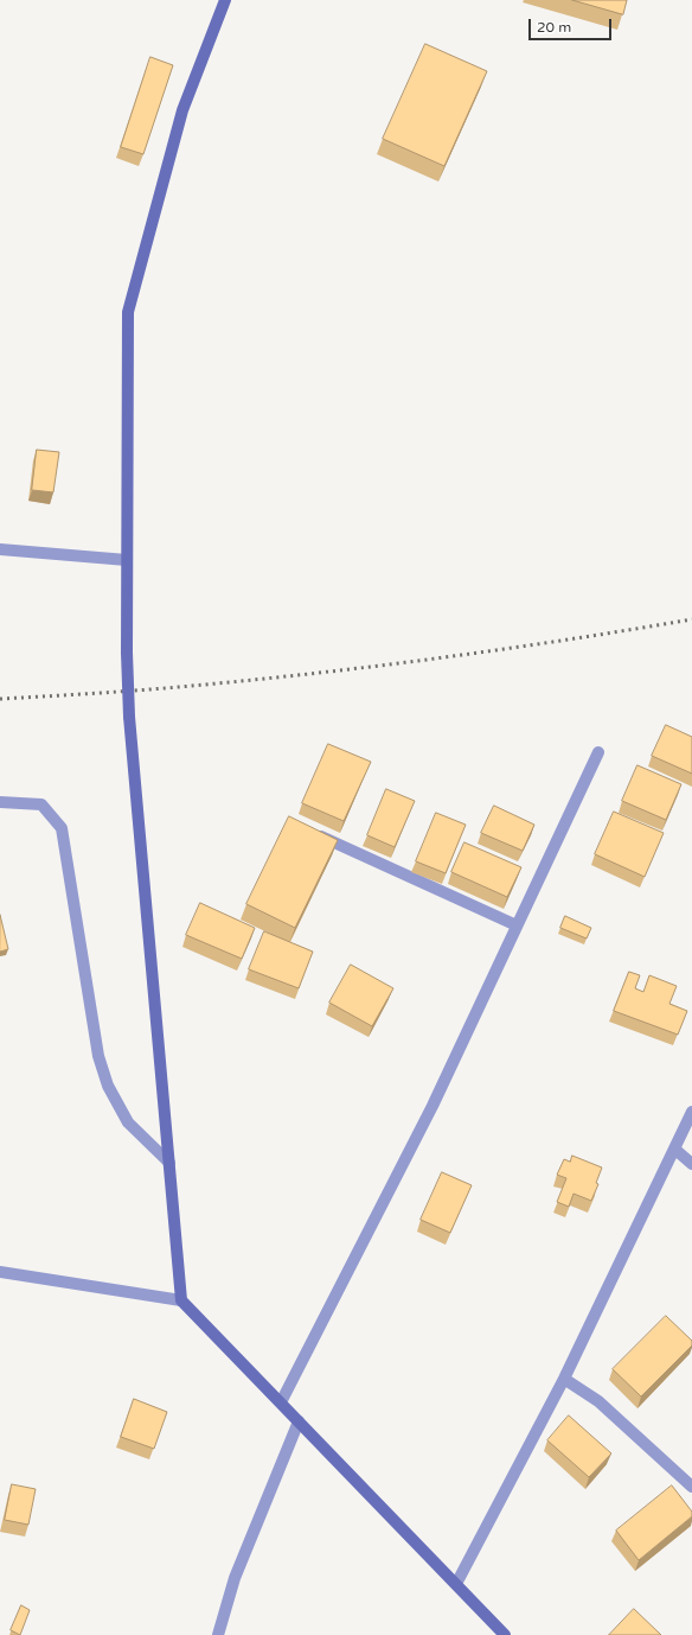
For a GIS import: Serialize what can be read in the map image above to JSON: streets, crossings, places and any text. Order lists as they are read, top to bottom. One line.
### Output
{"scale_bar":"20 m"}
